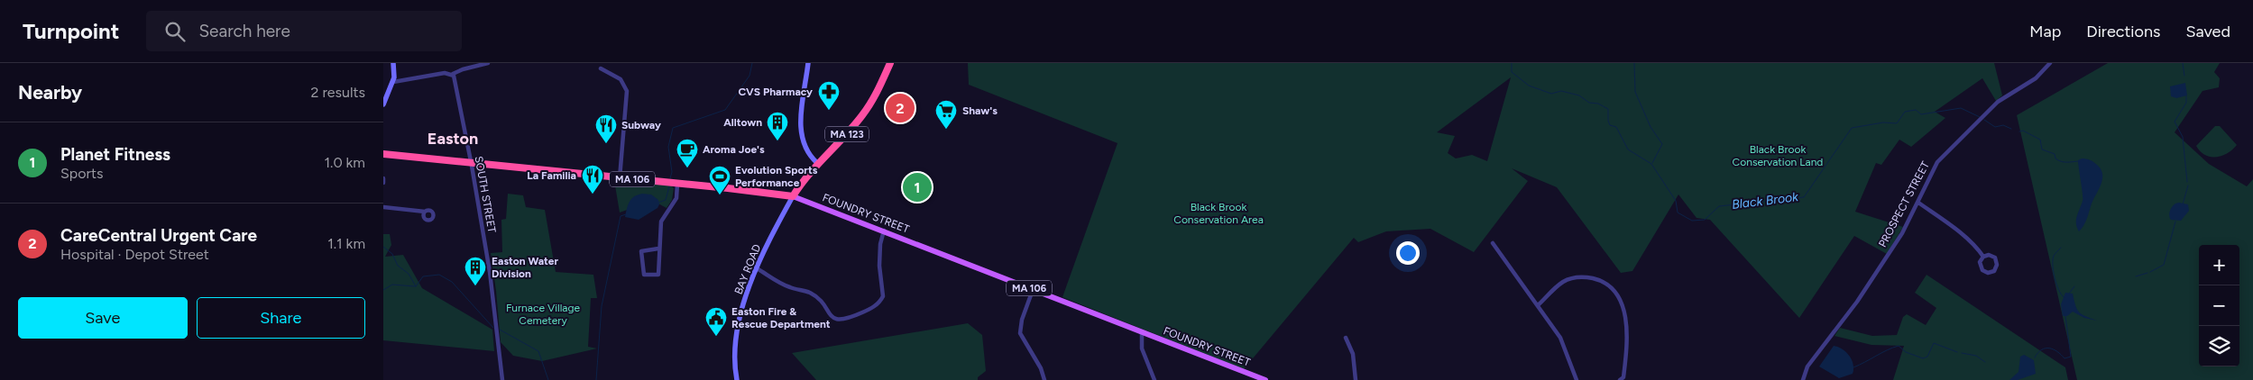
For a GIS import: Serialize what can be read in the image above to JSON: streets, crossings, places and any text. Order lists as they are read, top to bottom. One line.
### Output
{"streets":{"highway":["MA 123","MA 106","FOUNDRY STREET"],"main road":["BAY ROAD"],"street":["SOUTH STREET","PROSPECT STREET"]},"crossings":[["MA 123","FOUNDRY STREET"],["MA 123","BAY ROAD"],["SOUTH STREET","FOUNDRY STREET"],["FOUNDRY STREET","BAY ROAD"]],"districts":["Easton"],"water":["Black Brook"],"parks":["Black Brook Conservation Land","Black Brook Conservation Area","Furnace Village Cemetery"],"places":{"pharmacy":["CVS Pharmacy"],"supermarket":["Shaw's"],"building":["Alltown","Easton Water Division"],"restaurant":["Subway","La Familia"],"cafe":["Aroma Joe's"],"sports":["Evolution Sports Performance"],"public building":["Easton Fire & Rescue Department"]},"page":{"header":"Turnpoint","search":"Search here","nav":["Map","Directions","Saved"],"heading":["Nearby","2 results"],"pins":["2","1"],"list":[{"mark":"1","name":"Planet Fitness","note":"Sports","value":"1.0 km"},{"mark":"2","name":"CareCentral Urgent Care","note":"Hospital · Depot Street","value":"1.1 km"}],"map_buttons":["+","−"],"buttons":["Save","Share"]}}
